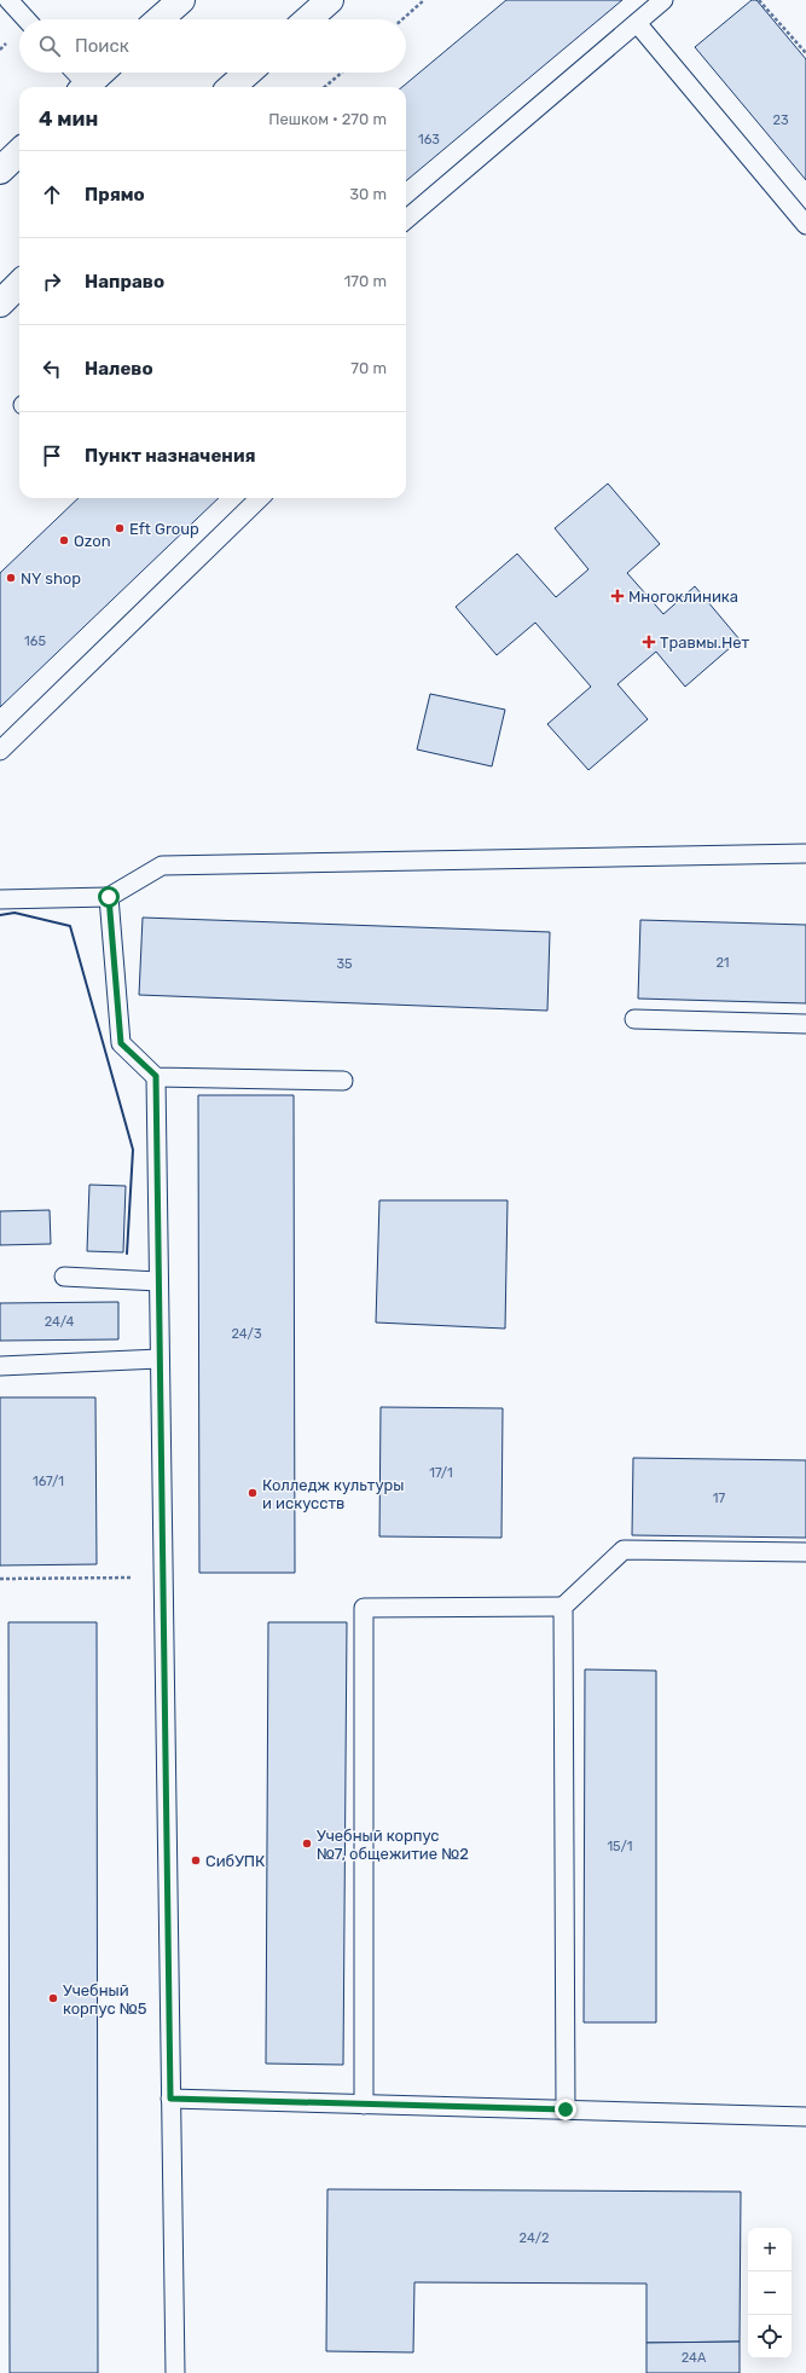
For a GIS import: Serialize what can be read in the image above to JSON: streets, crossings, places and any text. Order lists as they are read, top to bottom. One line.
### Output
{"places":{"other":["Eft Group","Ozon","NY shop","Колледж культуры и искусств","Учебный корпус №7, общежитие №2","СибУПК","Учебный корпус №5"],"health":["Многоклиника","Травмы.Нет"]},"house_numbers":["23","163","165","21","35","24/4","24/3","17/1","167/1","17","15/1","24/2","24А"],"page":{"search":"Поиск","heading":["4 мин","Пешком · 270 m"],"list":[["Прямо","30 m"],["Направо","170 m"],["Налево","70 m"],"Пункт назначения"],"map_buttons":["+","−"]}}
